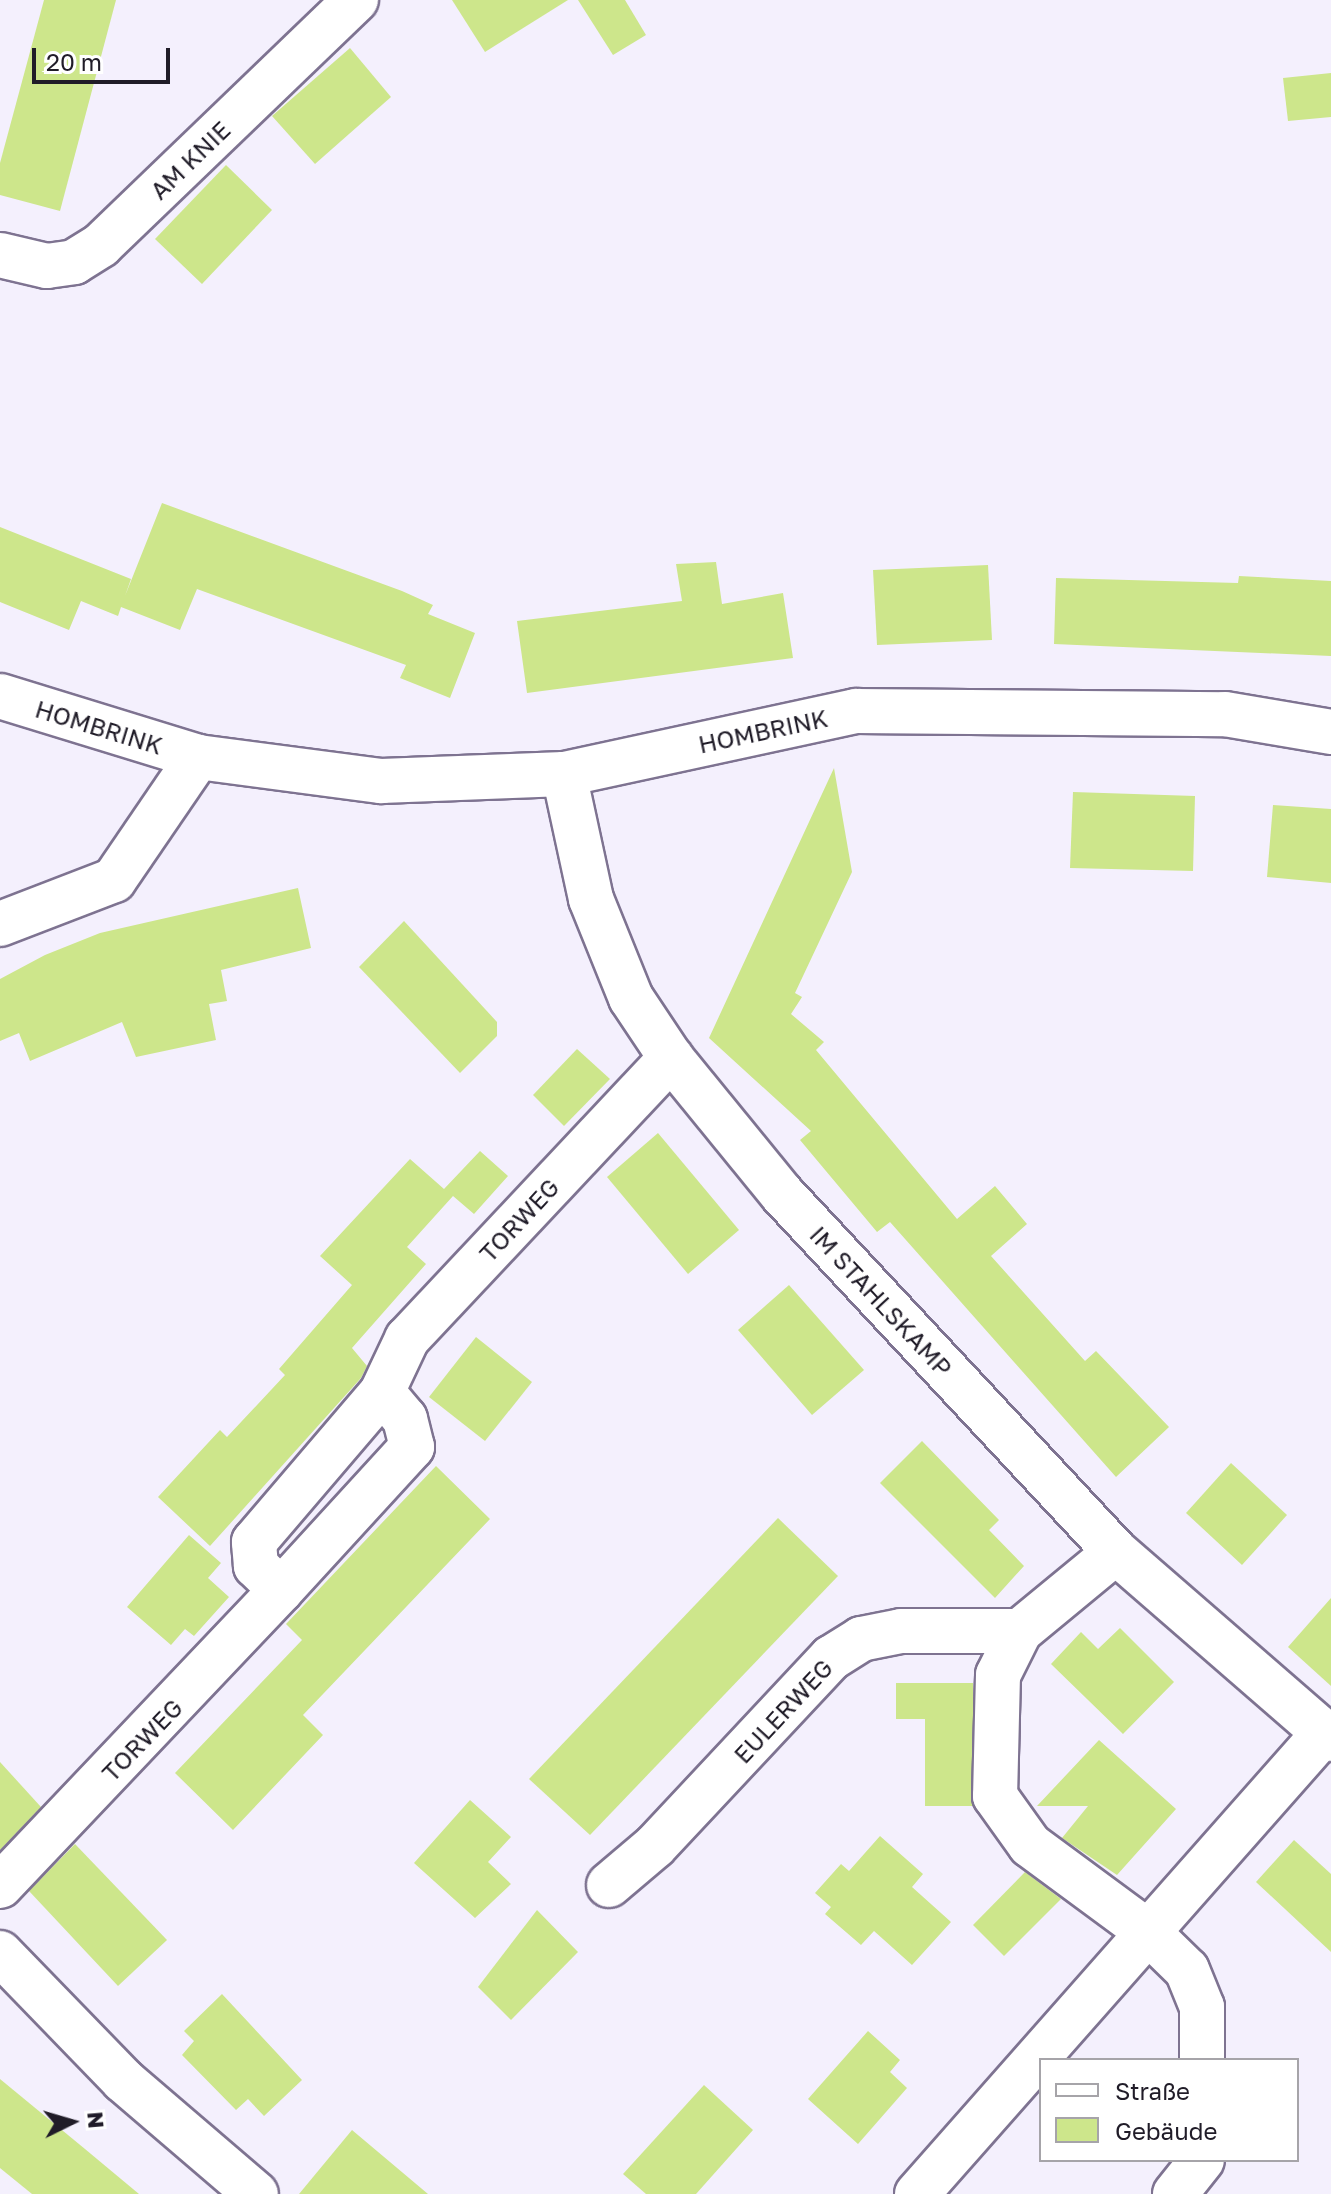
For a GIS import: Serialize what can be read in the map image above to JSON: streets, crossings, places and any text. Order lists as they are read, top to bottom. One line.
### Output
{"streets":{"street":["AM KNIE","HOMBRINK","TORWEG","IM STAHLSKAMP","EULERWEG"]},"crossings":[["HOMBRINK","IM STAHLSKAMP"],["TORWEG","IM STAHLSKAMP"]],"legend":["Straße","Gebäude"],"scale_bar":"20 m","north":"right"}
